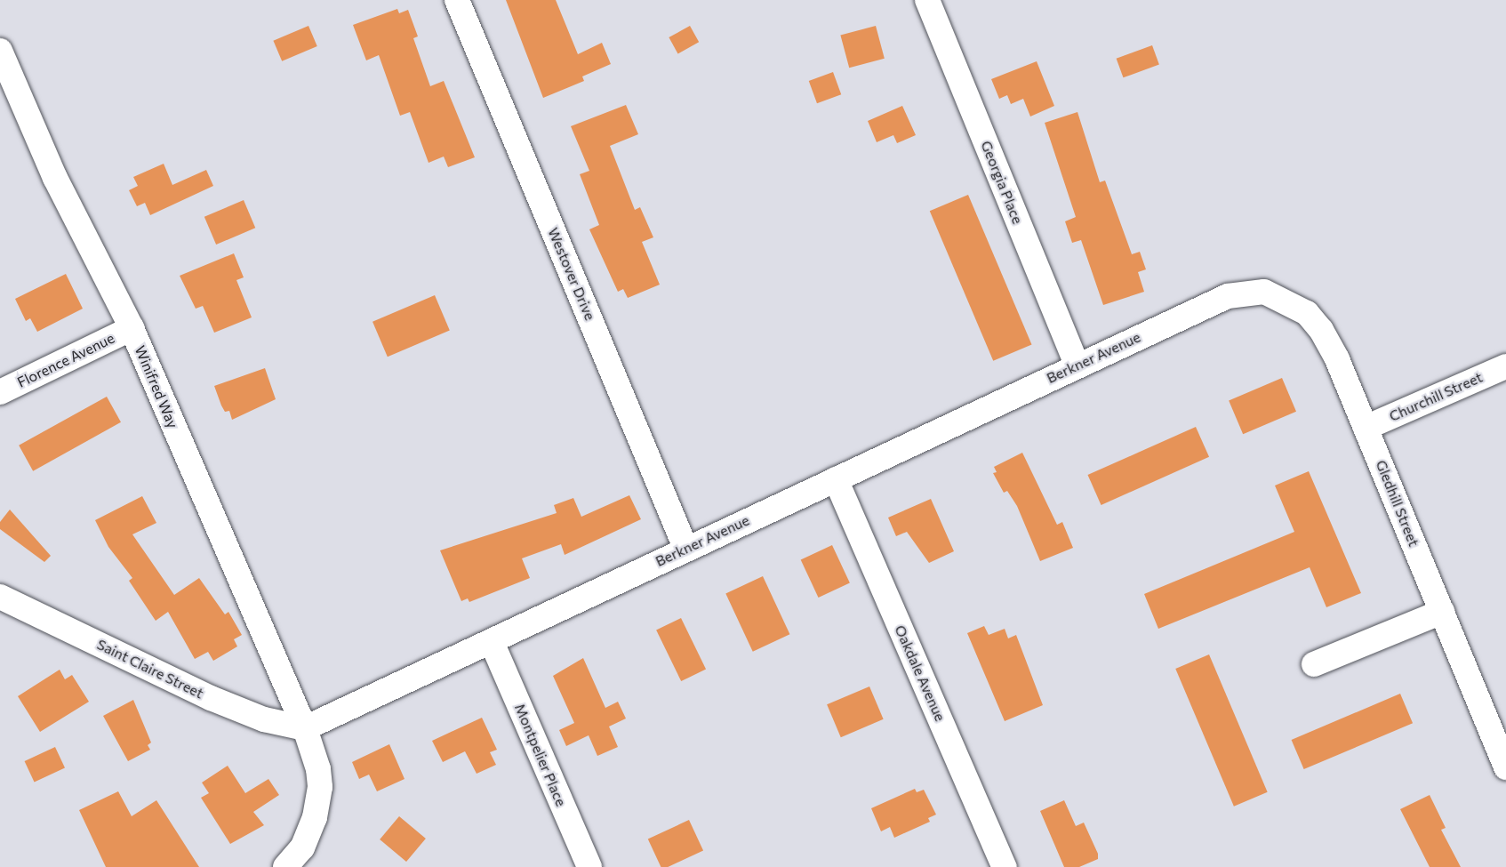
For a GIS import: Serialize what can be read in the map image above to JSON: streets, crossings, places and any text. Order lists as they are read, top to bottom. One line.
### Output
{"streets":{"street":["Georgia Place","Westover Drive","Berkner Avenue","Florence Avenue","Winifred Way","Churchill Street","Gledhill Street","Saint Claire Street","Oakdale Avenue","Montpelier Place"]},"crossings":[["Georgia Place","Berkner Avenue"],["Westover Drive","Berkner Avenue"],["Berkner Avenue","Winifred Way"],["Berkner Avenue","Gledhill Street"],["Berkner Avenue","Saint Claire Street"],["Berkner Avenue","Oakdale Avenue"],["Berkner Avenue","Montpelier Place"],["Florence Avenue","Winifred Way"],["Winifred Way","Saint Claire Street"],["Churchill Street","Gledhill Street"]]}
